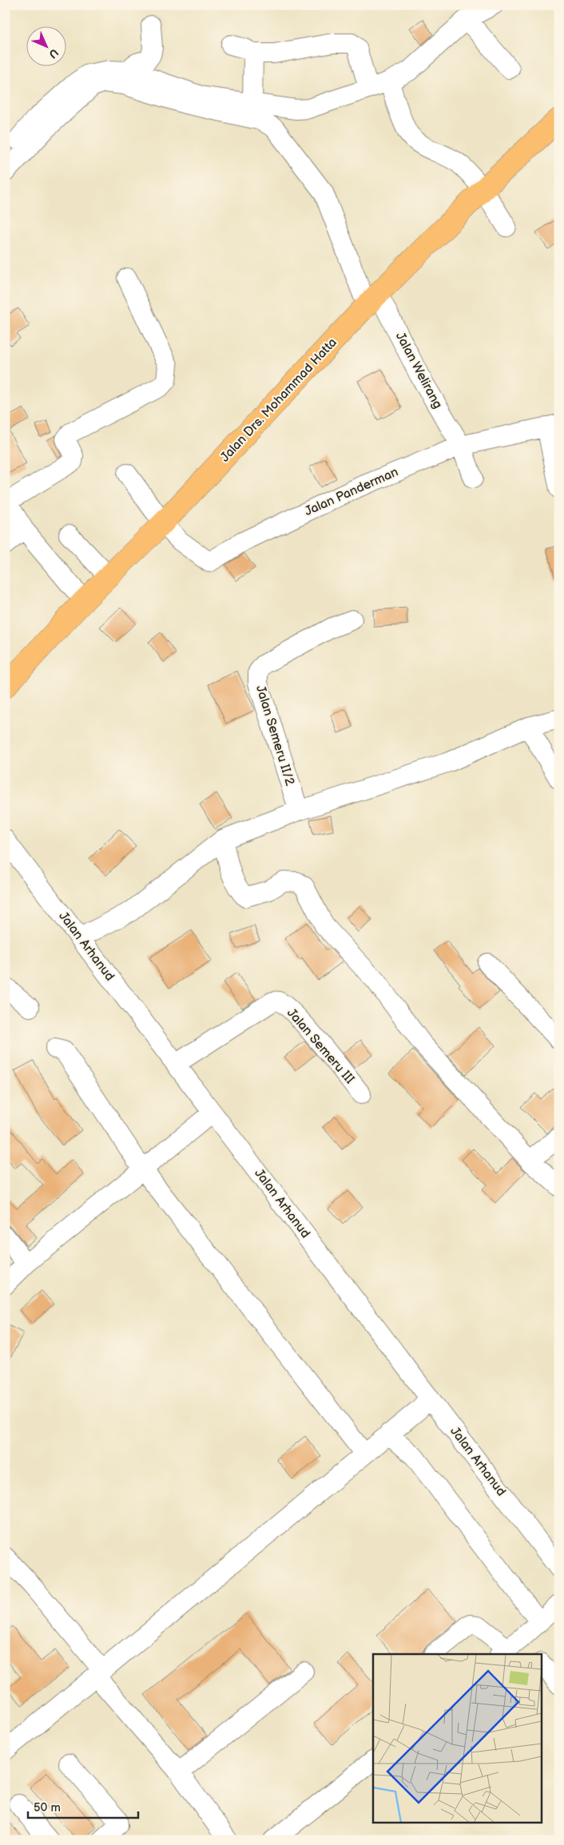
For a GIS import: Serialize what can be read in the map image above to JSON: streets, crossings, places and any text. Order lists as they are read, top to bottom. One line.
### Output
{"streets":{"main road":["Jalan Drs. Mohammad Hatta"],"street":["Jalan Welirang","Jalan Panderman","Jalan Semeru II/2","Jalan Arhanud","Jalan Semeru III"]},"crossings":[["Jalan Welirang","Jalan Drs. Mohammad Hatta"],["Jalan Welirang","Jalan Panderman"],["Jalan Drs. Mohammad Hatta","Jalan Panderman"],["Jalan Arhanud","Jalan Semeru III"]],"scale_bar":"50 m","north":"bottom right"}
